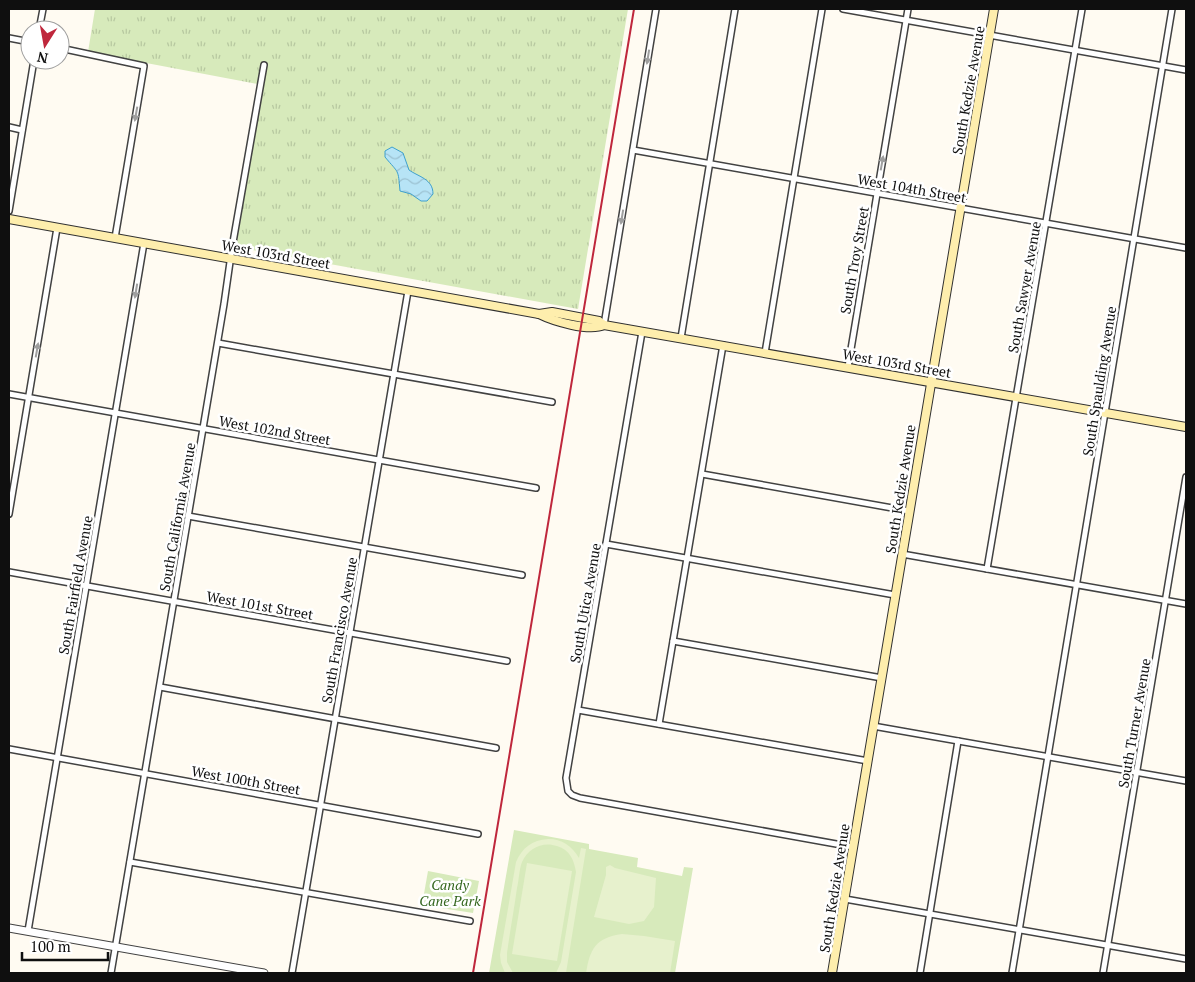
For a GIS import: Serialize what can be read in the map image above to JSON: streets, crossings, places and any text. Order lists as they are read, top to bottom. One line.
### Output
{"streets":{"main road":["South Kedzie Avenue","West 103rd Street"],"street":["West 104th Street","South Troy Street","South Sawyer Avenue","South Spaulding Avenue","West 102nd Street","South California Avenue","South Fairfield Avenue","South Utica Avenue","West 101st Street","South Francisco Avenue","South Turner Avenue","West 100th Street"]},"crossings":[["South Kedzie Avenue","West 104th Street"],["South Kedzie Avenue","West 103rd Street"],["South Kedzie Avenue","South Utica Avenue"],["West 104th Street","South Troy Street"],["West 104th Street","South Sawyer Avenue"],["West 104th Street","South Spaulding Avenue"],["West 103rd Street","South Troy Street"],["West 103rd Street","South Sawyer Avenue"],["West 103rd Street","South Spaulding Avenue"],["West 103rd Street","South California Avenue"],["West 103rd Street","South Fairfield Avenue"],["West 103rd Street","South Utica Avenue"],["West 103rd Street","South Francisco Avenue"],["West 102nd Street","South California Avenue"],["West 102nd Street","South Fairfield Avenue"],["West 102nd Street","South Francisco Avenue"],["South California Avenue","West 101st Street"],["South California Avenue","West 100th Street"],["South Fairfield Avenue","West 101st Street"],["South Fairfield Avenue","West 100th Street"],["West 101st Street","South Francisco Avenue"],["South Francisco Avenue","West 100th Street"]],"one_way":["South Troy Street"],"parks":["Candy Cane Park"],"scale_bar":"100 m","north":"bottom"}
